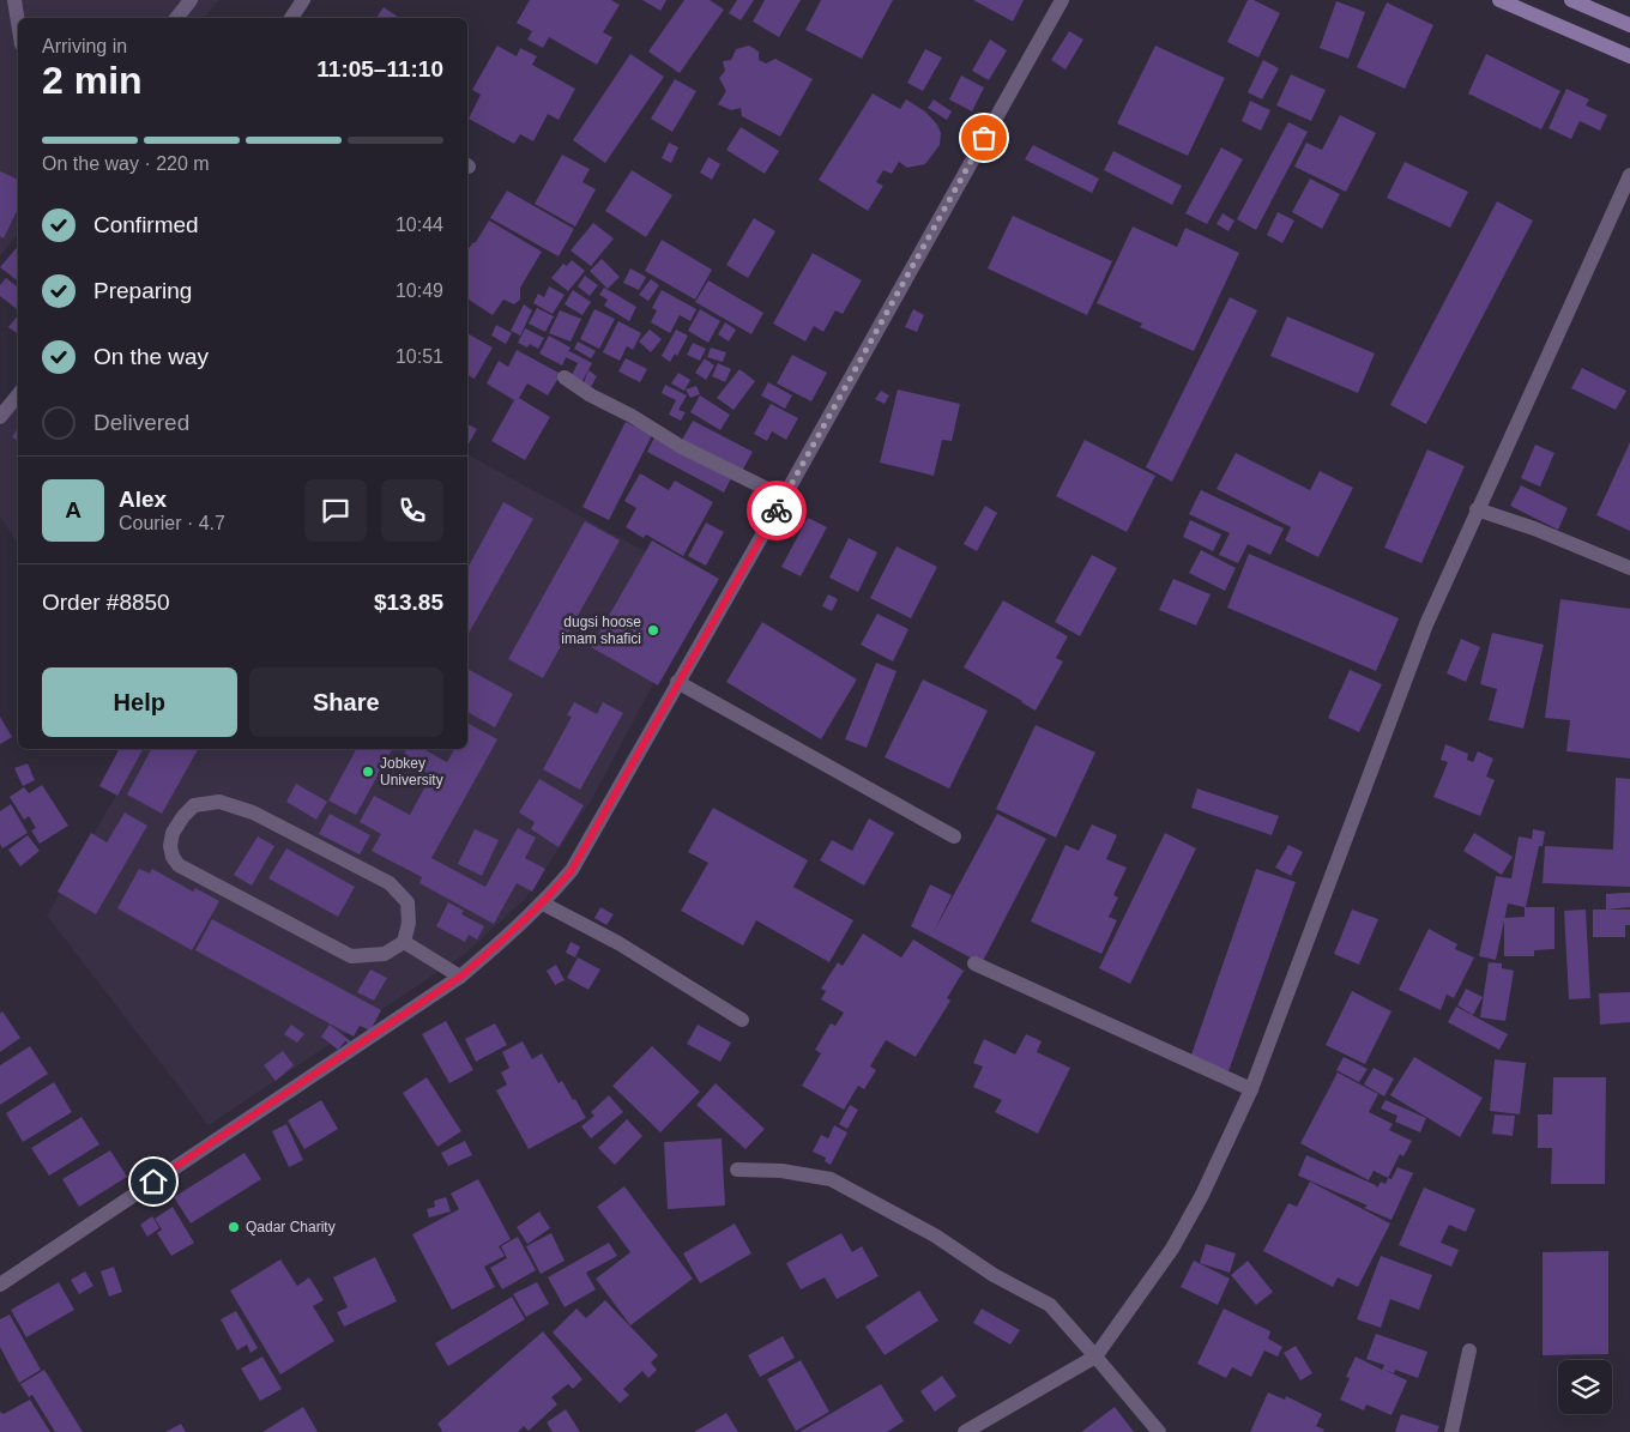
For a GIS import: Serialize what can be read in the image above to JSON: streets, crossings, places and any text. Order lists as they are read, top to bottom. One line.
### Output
{"places":["dugsi hoose imam shafici","Jobkey University","Qadar Charity"],"page":{"heading":["2 min","Arriving in","11:05–11:10"],"panel":["Alex","Courier · 4.7","Order #8850","$13.85"],"bar":"On the way · 220 m","list":[["Confirmed","10:44"],["Preparing","10:49"],["On the way","10:51"],"Delivered"],"round":"A","buttons":["Help","Share"]}}
